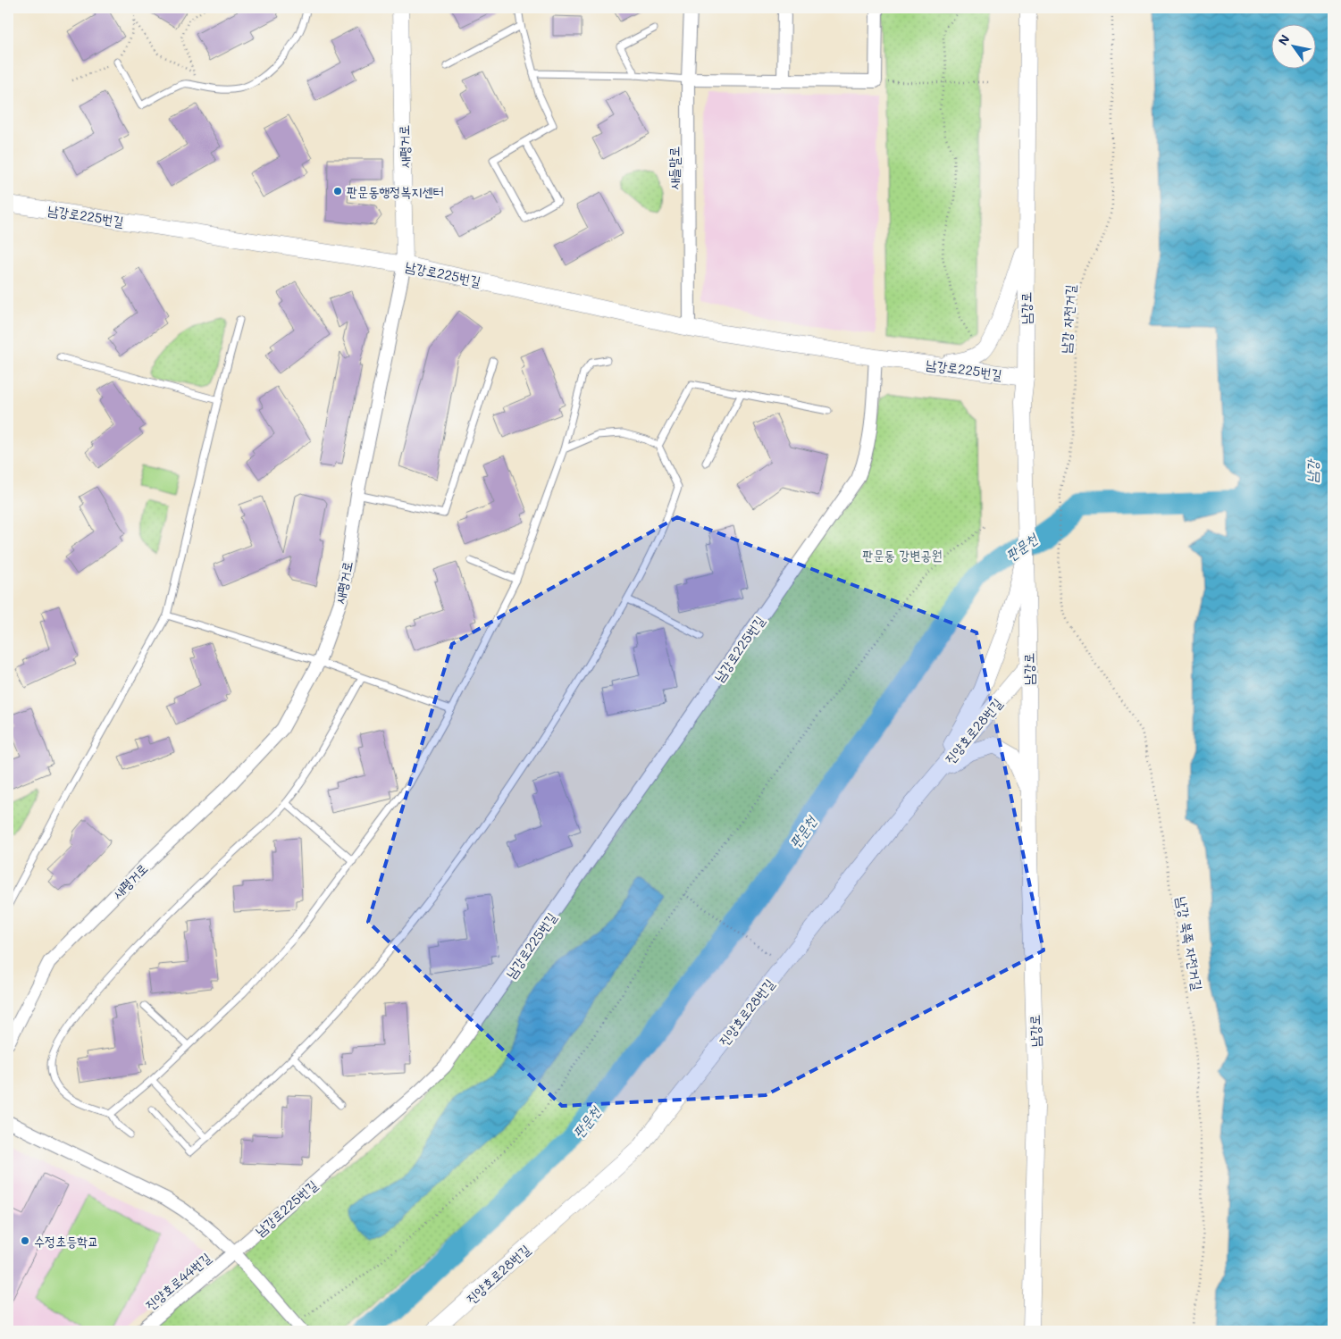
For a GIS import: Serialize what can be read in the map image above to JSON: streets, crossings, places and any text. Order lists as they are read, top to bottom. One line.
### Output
{"streets":{"street":["새평거로","새들말로","남강로225번길","남강로","진양호로28번길","진양호로44번길"],"path":["남강 자전거길","남강 북쪽 자전거길"]},"crossings":[["새평거로","남강로225번길"],["새들말로","남강로225번길"],["남강로225번길","남강로"],["남강로225번길","진양호로44번길"],["남강로","진양호로28번길"],["남강 자전거길","남강 북쪽 자전거길"]],"water":["남강","판문천"],"parks":["판문동 강변공원"],"places":["판문동행정복지센터","수정초등학교"],"north":"top left"}
